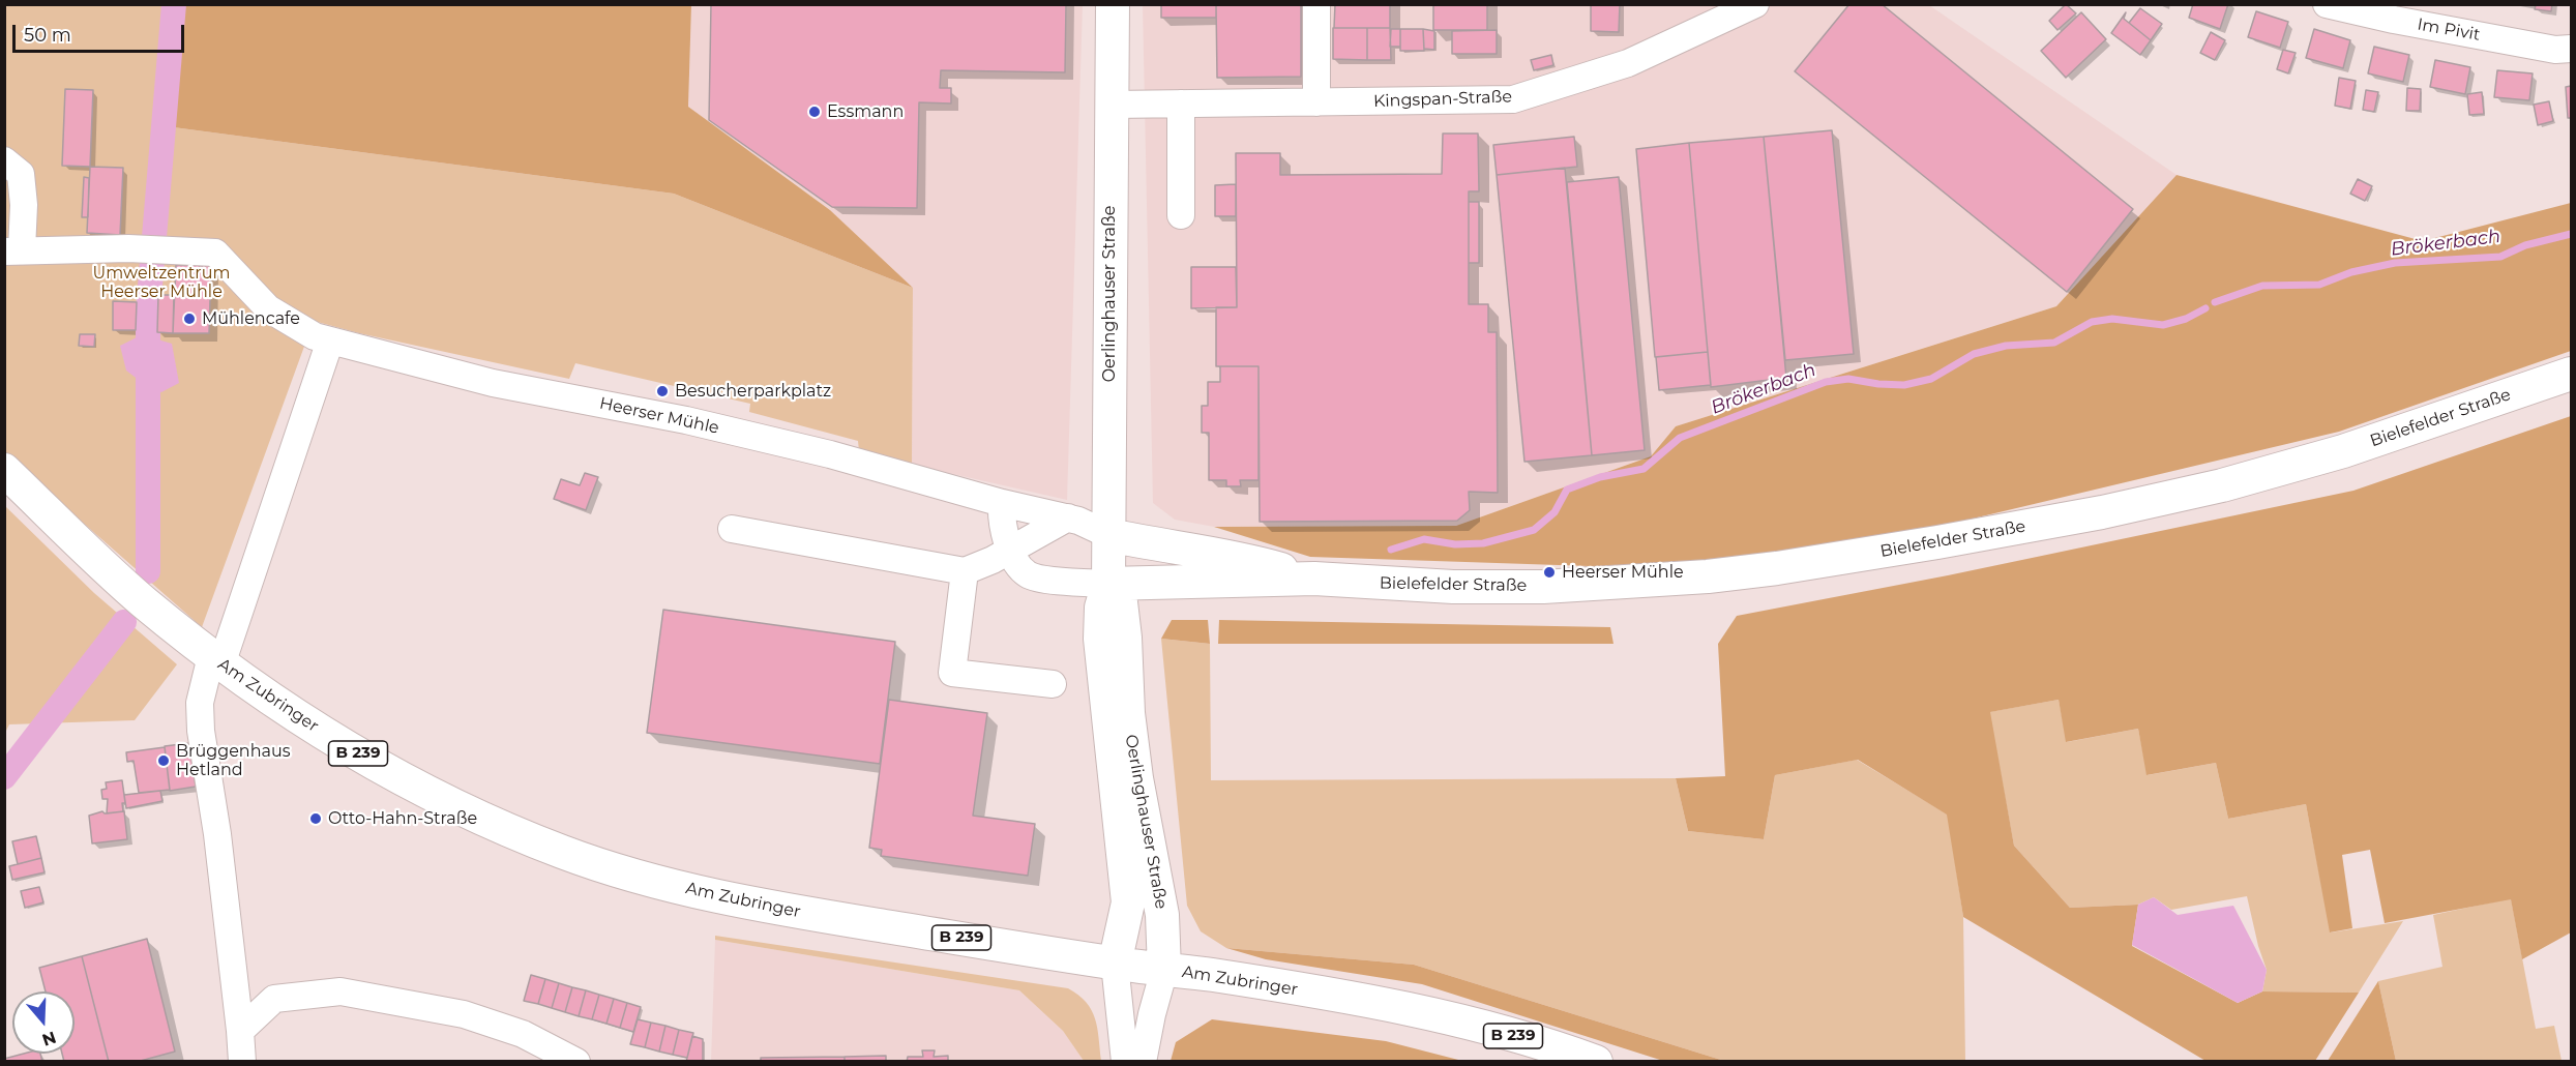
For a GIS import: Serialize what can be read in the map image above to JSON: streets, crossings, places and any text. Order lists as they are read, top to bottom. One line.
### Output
{"streets":{"main road":["Oerlinghauser Straße","Bielefelder Straße","Am Zubringer","B 239"],"street":["Im Pivit","Kingspan-Straße","Heerser Mühle"]},"crossings":[["Kingspan-Straße","Oerlinghauser Straße"],["Oerlinghauser Straße","Heerser Mühle"],["Oerlinghauser Straße","Bielefelder Straße"],["Oerlinghauser Straße","Am Zubringer"],["Heerser Mühle","Bielefelder Straße"]],"water":["Brökerbach"],"parks":["Umweltzentrum Heerser Mühle"],"places":["Essmann","Mühlencafe","Besucherparkplatz","Heerser Mühle","Brüggenhaus Hetland","Otto-Hahn-Straße"],"scale_bar":"50 m","north":"bottom"}
